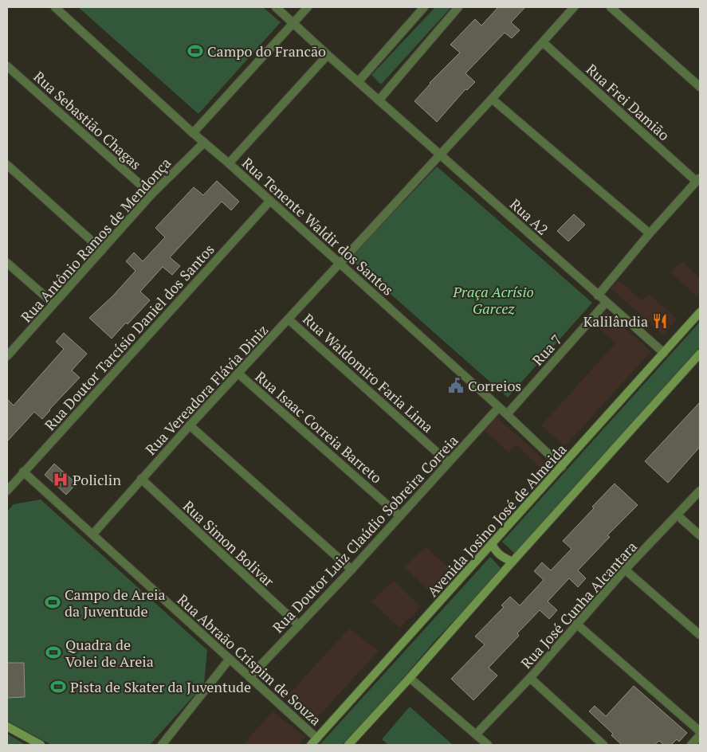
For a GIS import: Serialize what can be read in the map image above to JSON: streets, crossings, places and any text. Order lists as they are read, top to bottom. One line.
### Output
{"streets":{"main road":["Avenida Josino José de Almeida"],"street":["Rua Frei Damião","Rua Sebastião Chagas","Rua A2","Rua Tenente Waldir dos Santos","Rua Antônio Ramos de Mendonça","Rua Doutor Tarcísio Daniel dos Santos","Rua 7","Rua Waldomiro Faria Lima","Rua Vereadora Flávia Diniz","Rua Isaac Correia Barreto","Rua Doutor Luiz Claúdio Sobreira Correia","Rua Simon Bolivar","Rua José Cunha Alcantara","Rua Abraão Crispim de Souza"]},"crossings":[["Rua Frei Damião","Rua Vereadora Flávia Diniz"],["Rua Sebastião Chagas","Rua Antônio Ramos de Mendonça"],["Rua A2","Rua 7"],["Rua A2","Rua Vereadora Flávia Diniz"],["Rua A2","Avenida Josino José de Almeida"],["Rua Tenente Waldir dos Santos","Rua Antônio Ramos de Mendonça"],["Rua Tenente Waldir dos Santos","Rua Doutor Tarcísio Daniel dos Santos"],["Rua Tenente Waldir dos Santos","Rua 7"],["Rua Tenente Waldir dos Santos","Rua Vereadora Flávia Diniz"],["Rua Tenente Waldir dos Santos","Avenida Josino José de Almeida"],["Rua Tenente Waldir dos Santos","Rua Doutor Luiz Claúdio Sobreira Correia"],["Rua Doutor Tarcísio Daniel dos Santos","Rua Abraão Crispim de Souza"],["Rua Waldomiro Faria Lima","Rua Vereadora Flávia Diniz"],["Rua Waldomiro Faria Lima","Rua Doutor Luiz Claúdio Sobreira Correia"],["Rua Vereadora Flávia Diniz","Rua Isaac Correia Barreto"],["Rua Vereadora Flávia Diniz","Rua Simon Bolivar"],["Rua Vereadora Flávia Diniz","Rua Abraão Crispim de Souza"],["Rua Isaac Correia Barreto","Rua Doutor Luiz Claúdio Sobreira Correia"],["Avenida Josino José de Almeida","Rua Abraão Crispim de Souza"],["Rua Doutor Luiz Claúdio Sobreira Correia","Rua Simon Bolivar"],["Rua Doutor Luiz Claúdio Sobreira Correia","Rua Abraão Crispim de Souza"]],"parks":["Praça Acrísio Garcez"],"places":{"sports":["Campo do Francão","Campo de Areia da Juventude","Quadra de Volei de Areia","Pista de Skater da Juventude"],"restaurant":["Kalilândia"],"public building":["Correios"],"hospital":["Policlin"]}}
